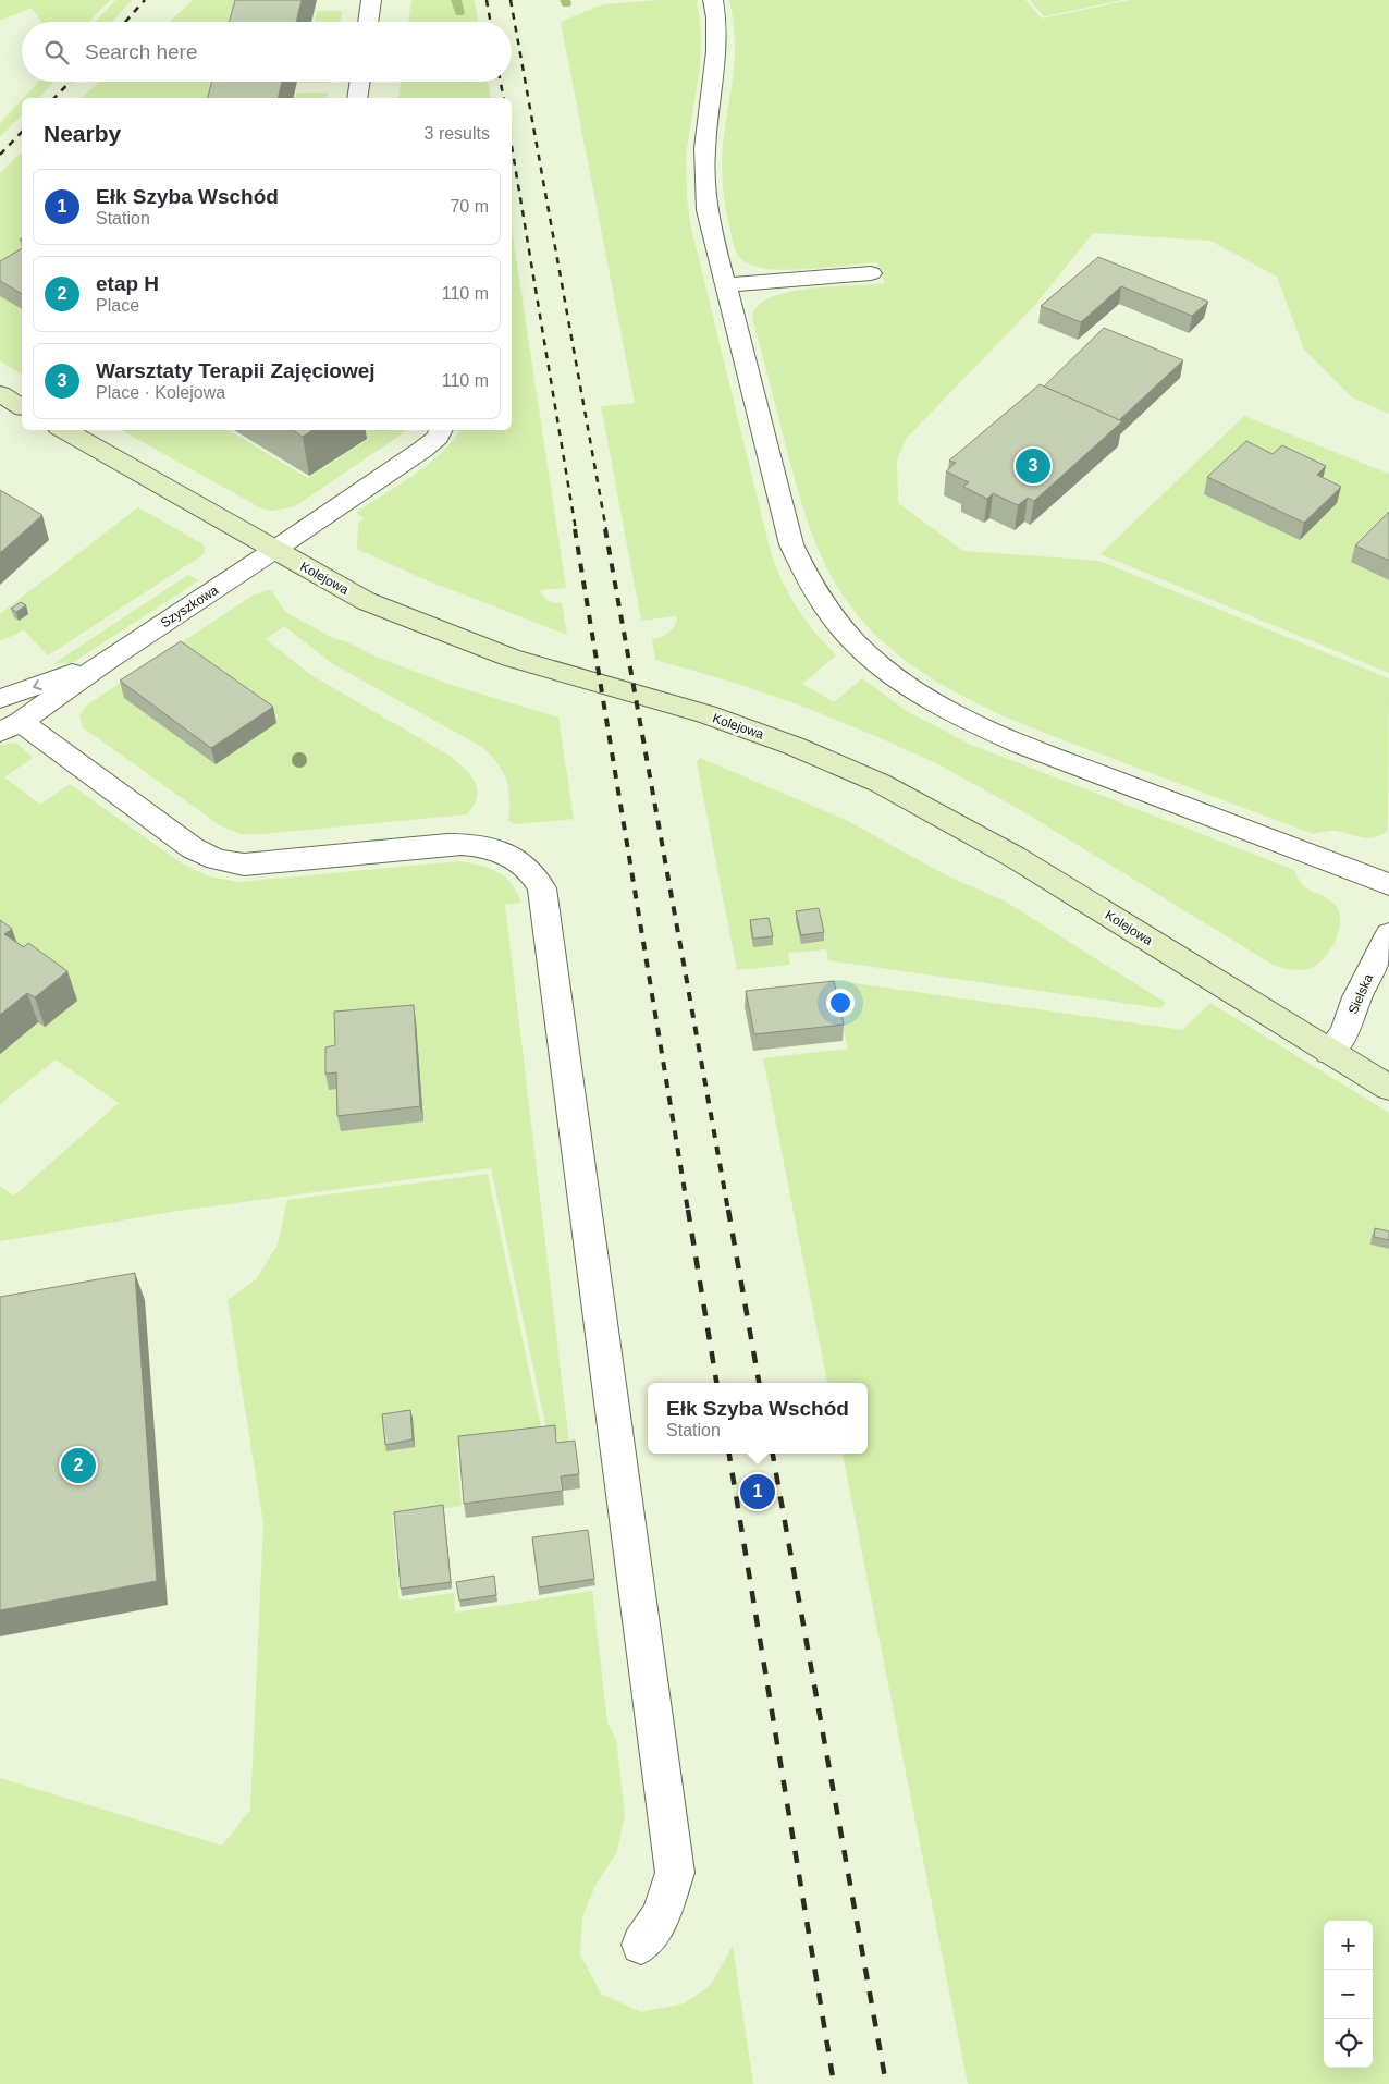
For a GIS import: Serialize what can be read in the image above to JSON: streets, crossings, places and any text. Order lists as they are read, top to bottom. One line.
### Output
{"streets":{"street":["Kolejowa","Szyszkowa","Sielska"]},"crossings":[["Kolejowa","Szyszkowa"],["Kolejowa","Sielska"]],"page":{"search":"Search here","heading":["Nearby","3 results"],"list":[{"mark":"1","name":"Ełk Szyba Wschód","note":"Station","value":"70 m"},{"mark":"2","name":"etap H","note":"Place","value":"110 m"},{"mark":"3","name":"Warsztaty Terapii Zajęciowej","note":"Place · Kolejowa","value":"110 m"}],"pins":["3","2","1"],"popup":["Ełk Szyba Wschód","Station"],"map_buttons":["+","−"]}}
